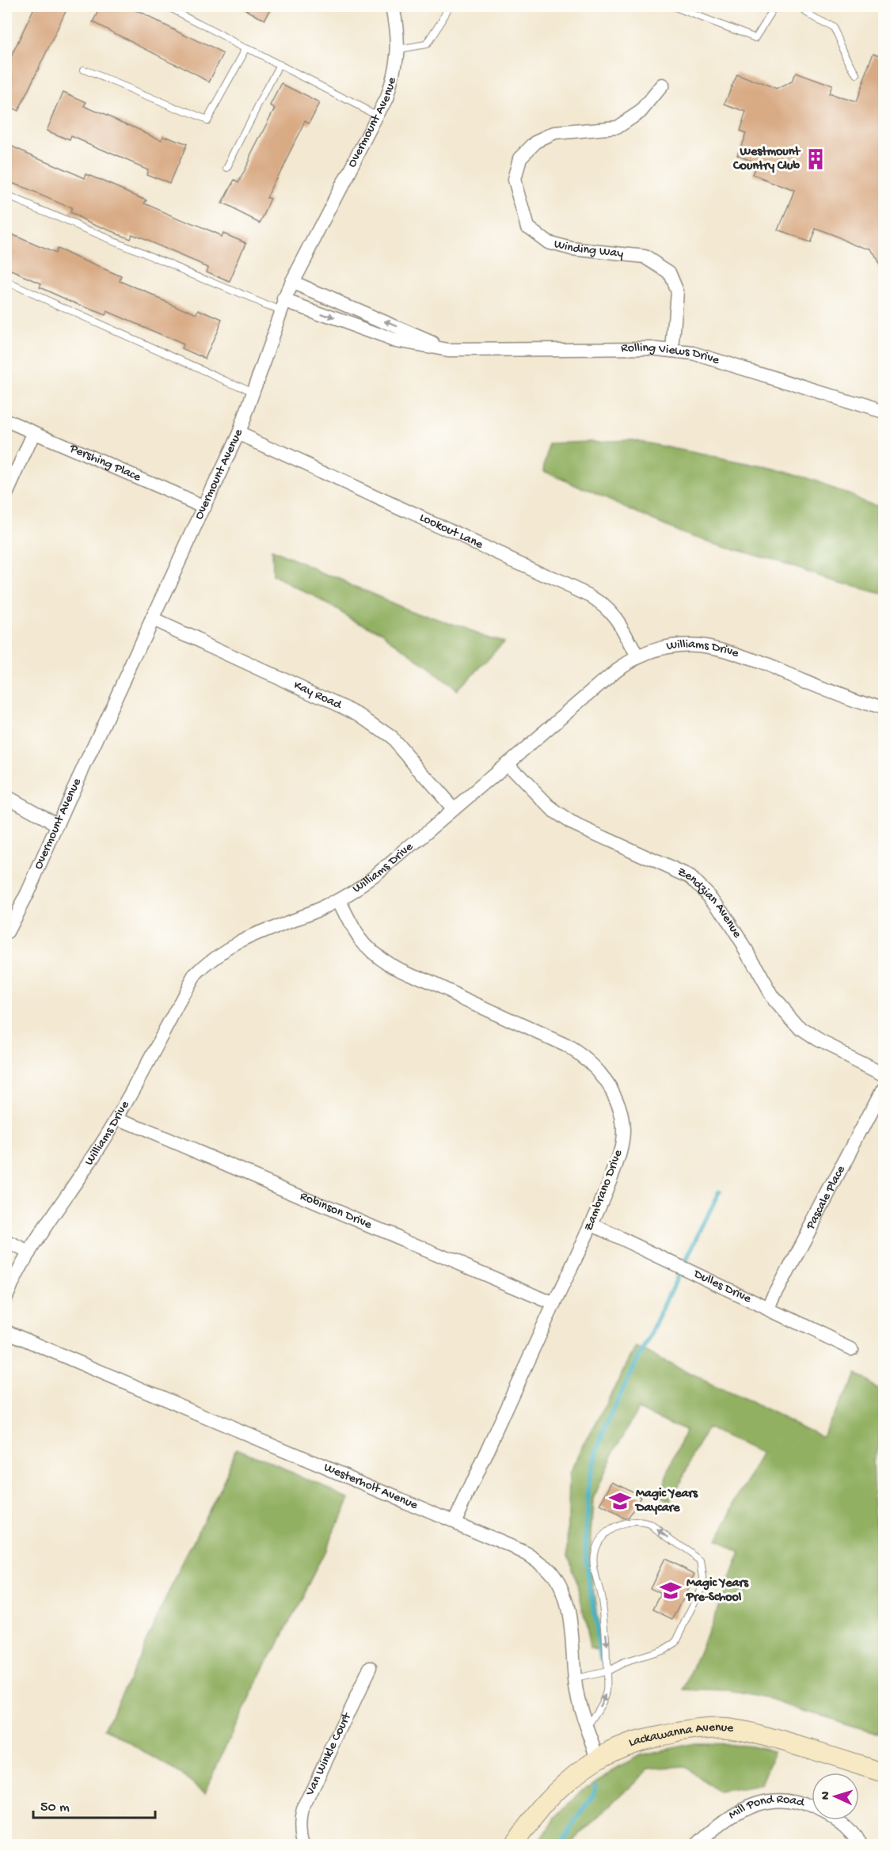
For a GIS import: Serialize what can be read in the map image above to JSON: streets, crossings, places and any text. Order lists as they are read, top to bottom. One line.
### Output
{"streets":{"street":["Overmount Avenue","Winding Way","Rolling Views Drive","Pershing Place","Lookout Lane","Williams Drive","Kay Road","Zendzian Avenue","Zambrano Drive","Pascale Place","Robinson Drive","Dulles Drive","Westerholt Avenue","Lackawanna Avenue","Van Winkle Court","Mill Pond Road"]},"crossings":[["Overmount Avenue","Rolling Views Drive"],["Overmount Avenue","Pershing Place"],["Overmount Avenue","Lookout Lane"],["Overmount Avenue","Kay Road"],["Winding Way","Rolling Views Drive"],["Lookout Lane","Williams Drive"],["Williams Drive","Kay Road"],["Williams Drive","Zendzian Avenue"],["Williams Drive","Zambrano Drive"],["Williams Drive","Robinson Drive"],["Zambrano Drive","Robinson Drive"],["Zambrano Drive","Dulles Drive"],["Zambrano Drive","Westerholt Avenue"],["Pascale Place","Dulles Drive"],["Westerholt Avenue","Lackawanna Avenue"]],"places":{"building":["Westmount Country Club"],"school or university":["Magic Years Daycare","Magic Years Pre-School"]},"scale_bar":"50 m","north":"left"}
